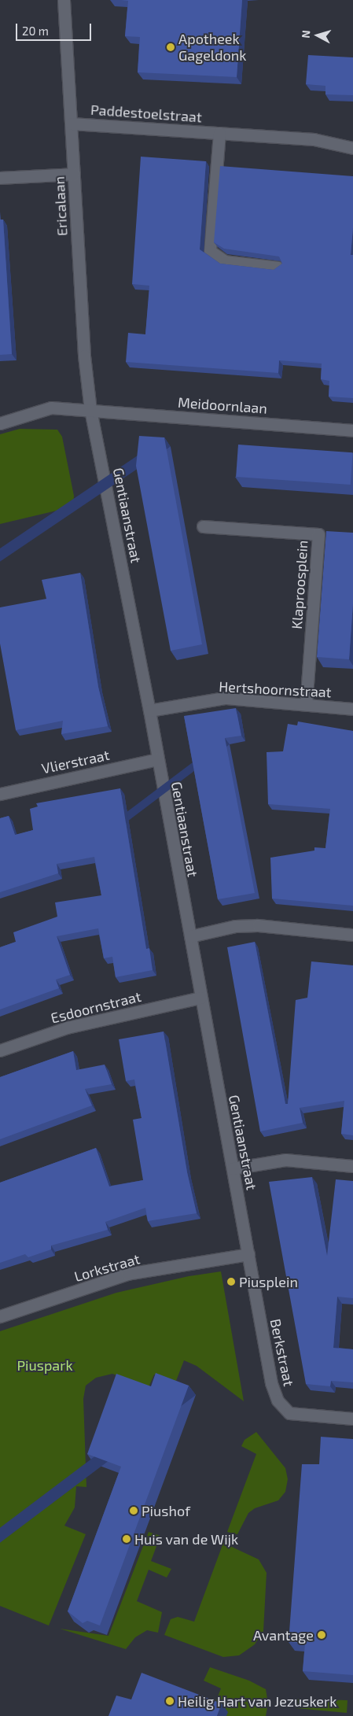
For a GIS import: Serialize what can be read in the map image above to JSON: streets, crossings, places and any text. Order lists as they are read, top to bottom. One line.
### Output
{"streets":{"street":["Paddestoelstraat","Ericalaan","Meidoornlaan","Gentiaanstraat","Klaproosplein","Hertshoornstraat","Vlierstraat","Esdoornstraat","Lorkstraat","Berkstraat"]},"crossings":[["Paddestoelstraat","Ericalaan"],["Ericalaan","Meidoornlaan"],["Ericalaan","Gentiaanstraat"],["Meidoornlaan","Gentiaanstraat"],["Gentiaanstraat","Hertshoornstraat"],["Gentiaanstraat","Vlierstraat"],["Gentiaanstraat","Esdoornstraat"],["Gentiaanstraat","Lorkstraat"],["Gentiaanstraat","Berkstraat"],["Klaproosplein","Hertshoornstraat"],["Lorkstraat","Berkstraat"]],"parks":["Piuspark"],"places":["Apotheek Gageldonk","Piusplein","Piushof","Huis van de Wijk","Avantage","Heilig Hart van Jezuskerk"],"scale_bar":"20 m","north":"left"}
